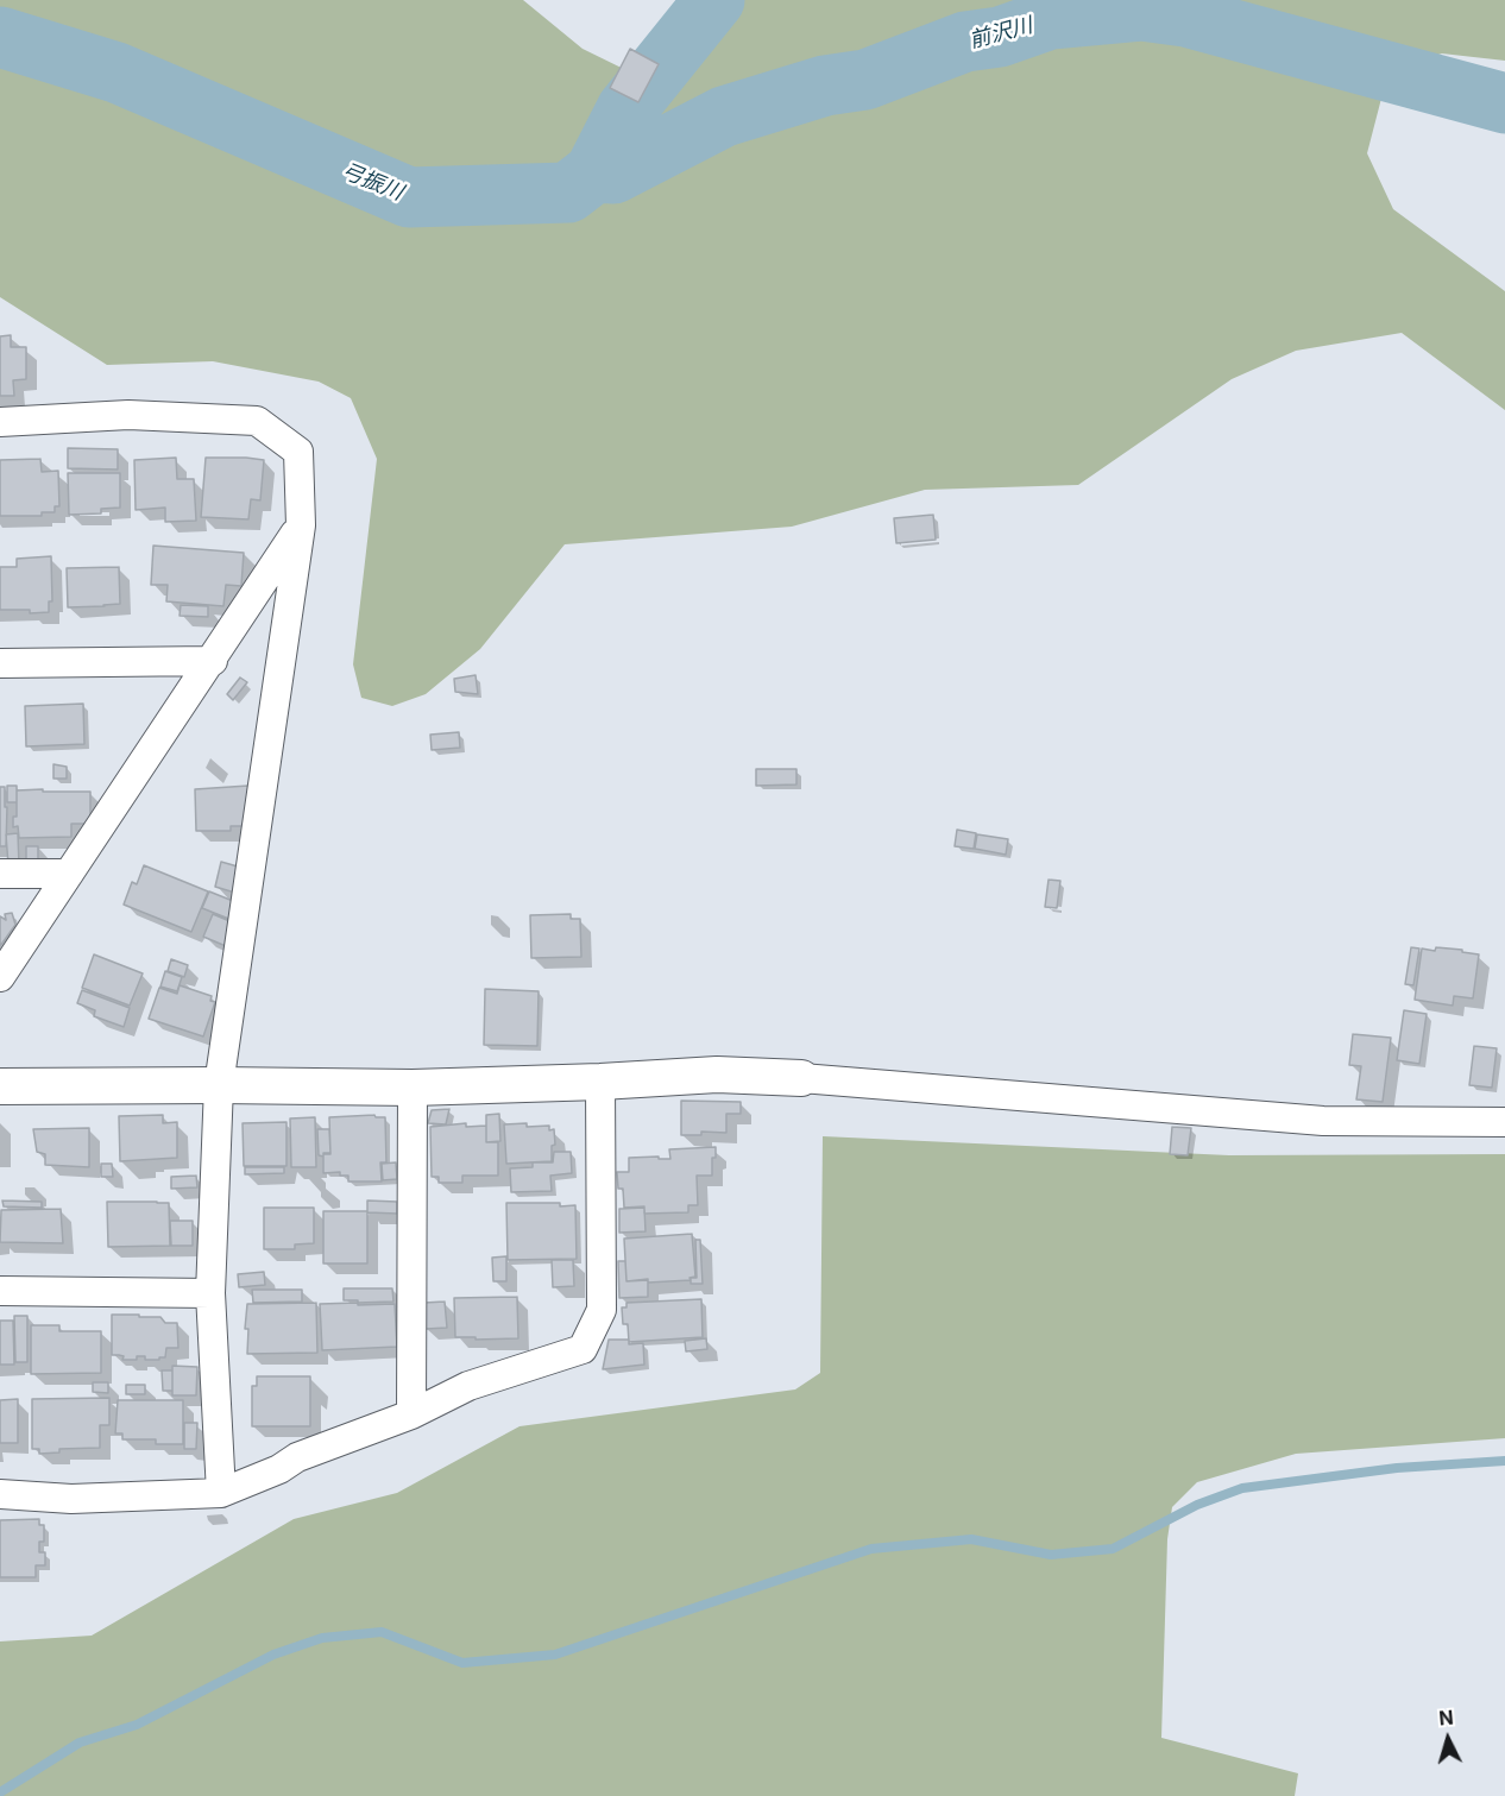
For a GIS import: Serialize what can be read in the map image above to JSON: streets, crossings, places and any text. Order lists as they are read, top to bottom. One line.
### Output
{"water":["前沢川","弓振川"],"north":"top"}
